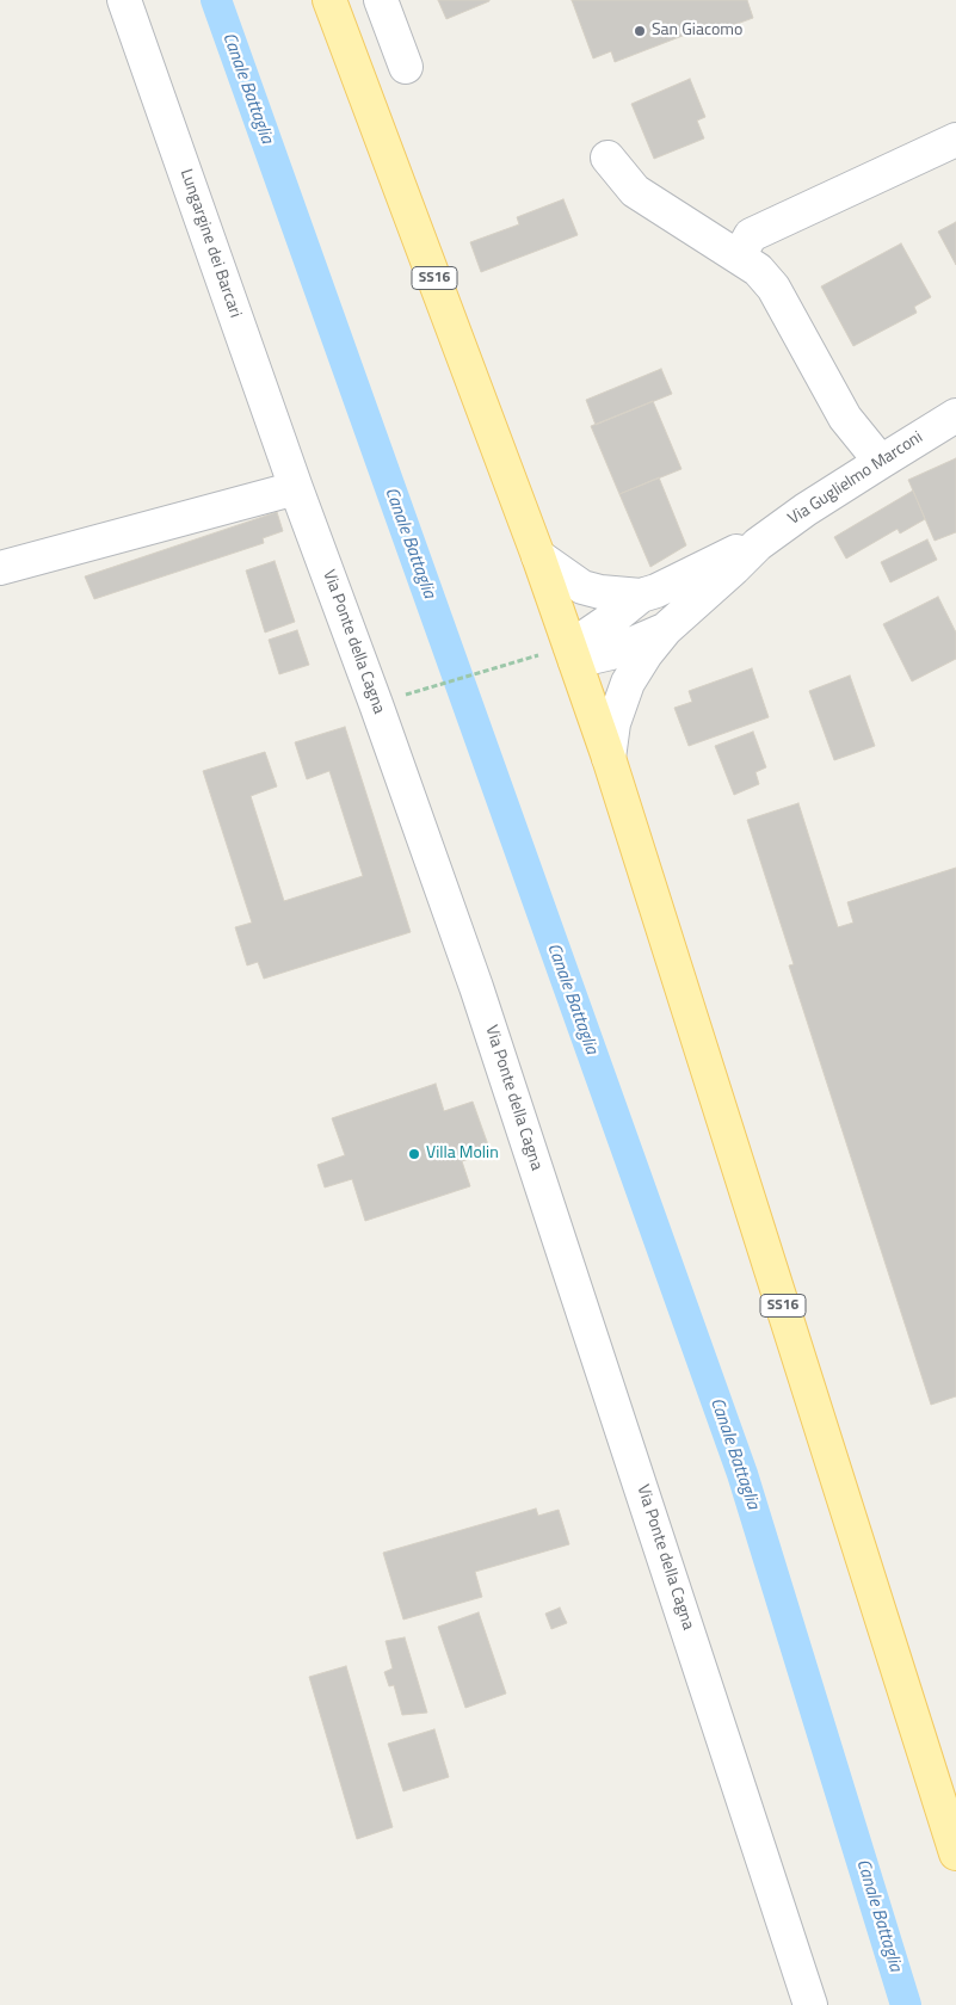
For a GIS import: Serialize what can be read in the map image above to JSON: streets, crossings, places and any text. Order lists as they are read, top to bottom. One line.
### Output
{"streets":{"main road":["SS16"],"street":["Lungargine dei Barcari","Via Guglielmo Marconi","Via Ponte della Cagna"]},"crossings":[["Lungargine dei Barcari","Via Ponte della Cagna"],["SS16","Via Guglielmo Marconi"]],"water":["Canale Battaglia"],"places":["San Giacomo","Villa Molin"]}
